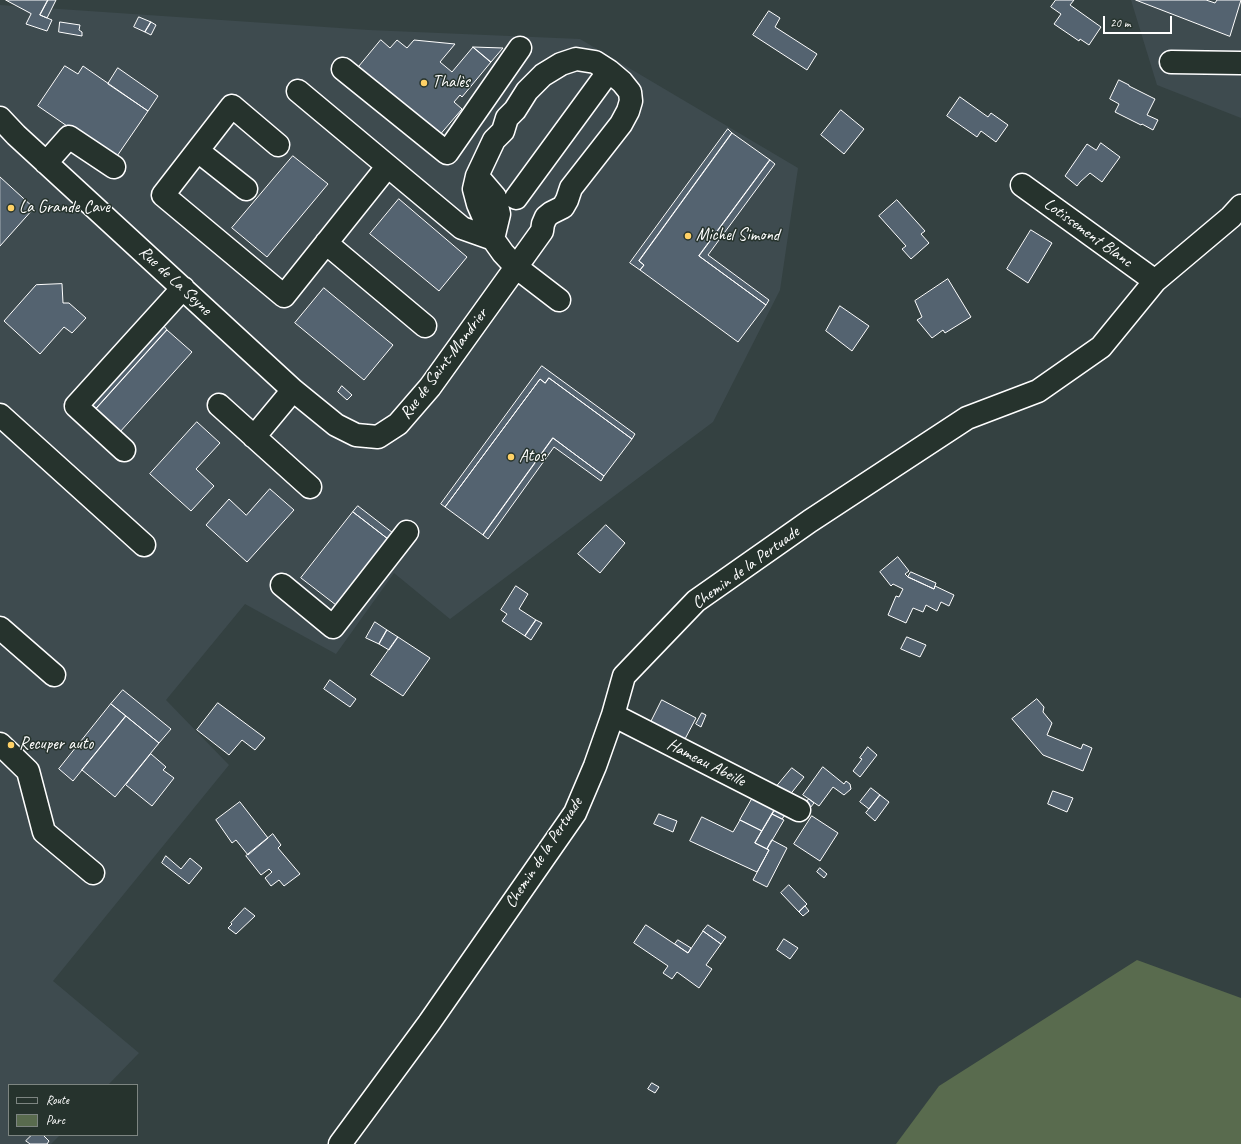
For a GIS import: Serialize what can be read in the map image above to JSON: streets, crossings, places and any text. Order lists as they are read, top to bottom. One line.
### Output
{"streets":{"street":["Lotissement Blanc","Rue de La Seyne","Rue de Saint-Mandrier","Chemin de la Pertuade","Hameau Abeille"]},"crossings":[["Lotissement Blanc","Chemin de la Pertuade"],["Rue de La Seyne","Rue de Saint-Mandrier"],["Chemin de la Pertuade","Hameau Abeille"]],"places":["Thalès","La Grande Cave","Michel Simond","Atos","Recuper auto"],"legend":["Route","Parc"],"scale_bar":"20 m"}
